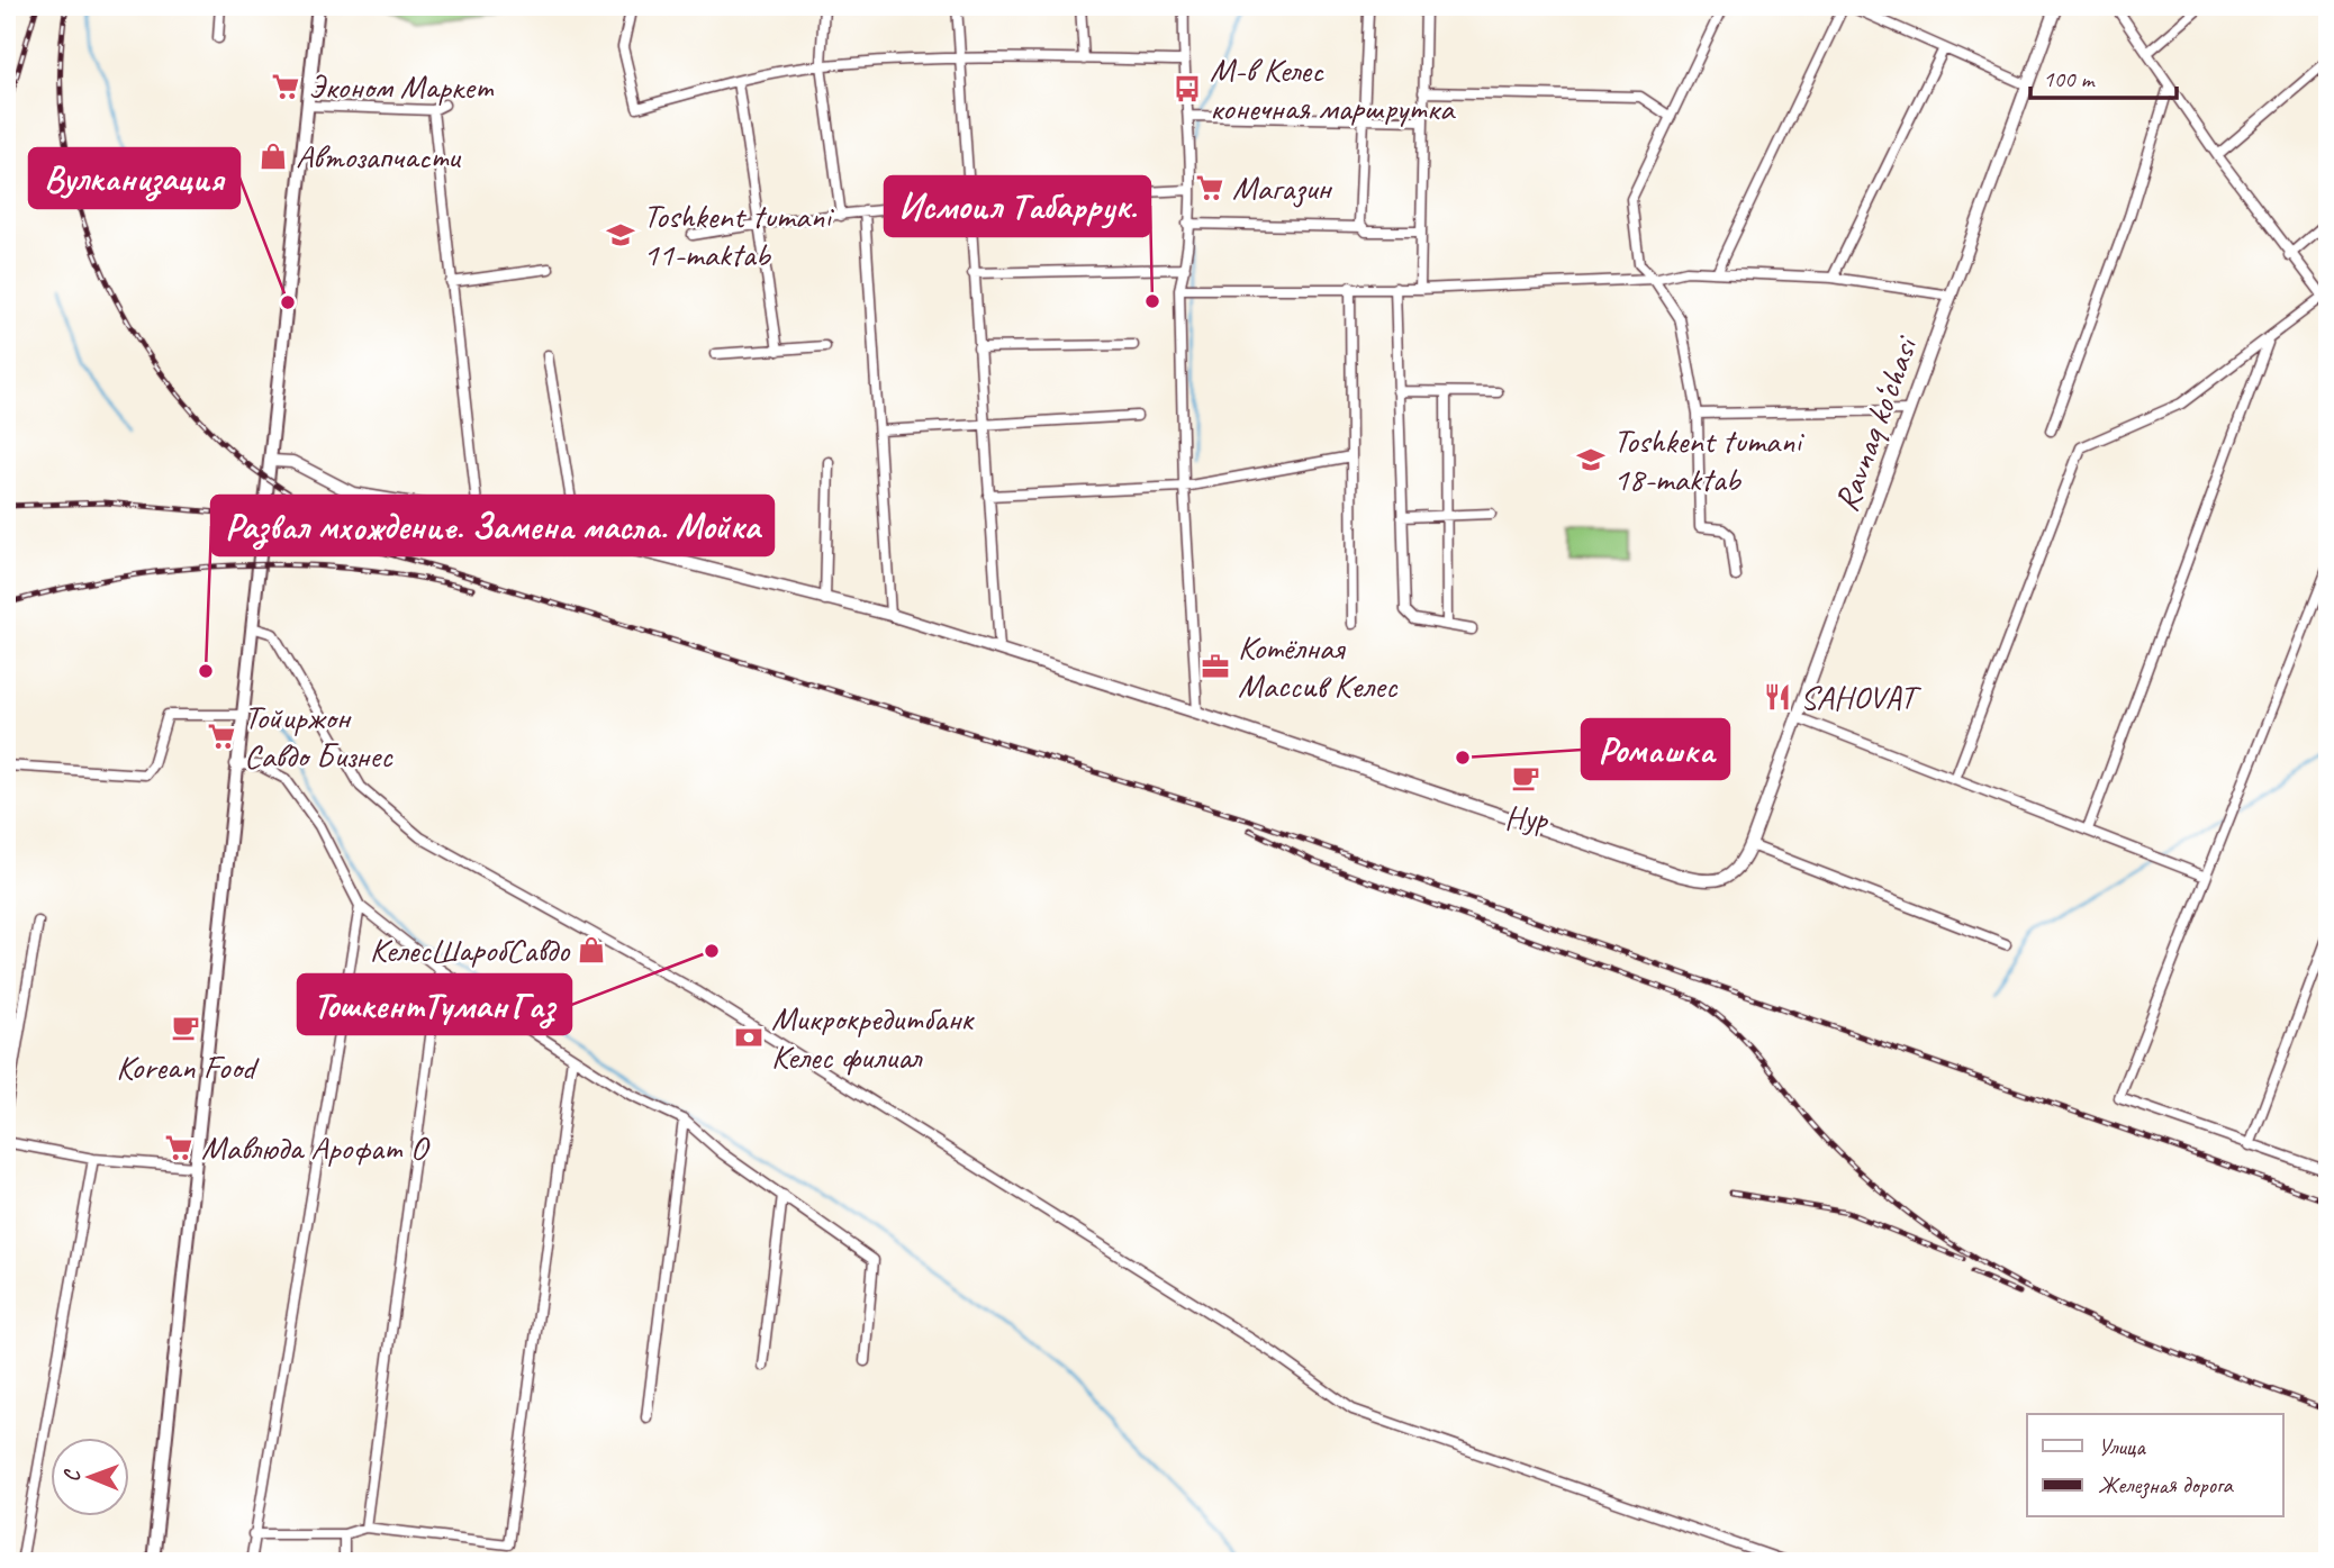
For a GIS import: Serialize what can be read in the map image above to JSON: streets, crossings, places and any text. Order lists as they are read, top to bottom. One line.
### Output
{"streets":{"street":["Ravnaq ko‘chasi"]},"places":{"supermarket":["Эконом Маркет","Магазин","Тойиржон Савдо Бизнес","Мавлюда Арофат О"],"bus stop":["М-в Келес конечная маршрутка"],"shop":["Автозапчасти","КелесШаробСавдо"],"school or university":["Toshkent tumani 11-maktab","Toshkent tumani 18-maktab"],"other":["Исмоил Табаррук.","Вулканизация","Развал мхождение. Замена масла. Мойка","Ромашка","ТошкентТуманГаз"],"office":["Котёлная Массив Келес"],"restaurant":["SAHOVAT"],"cafe":["Нур","Korean Food"],"bank":["Микрокредитбанк Келес филиал"]},"legend":["Улица","Железная дорога"],"scale_bar":"100 m","north":"left"}
